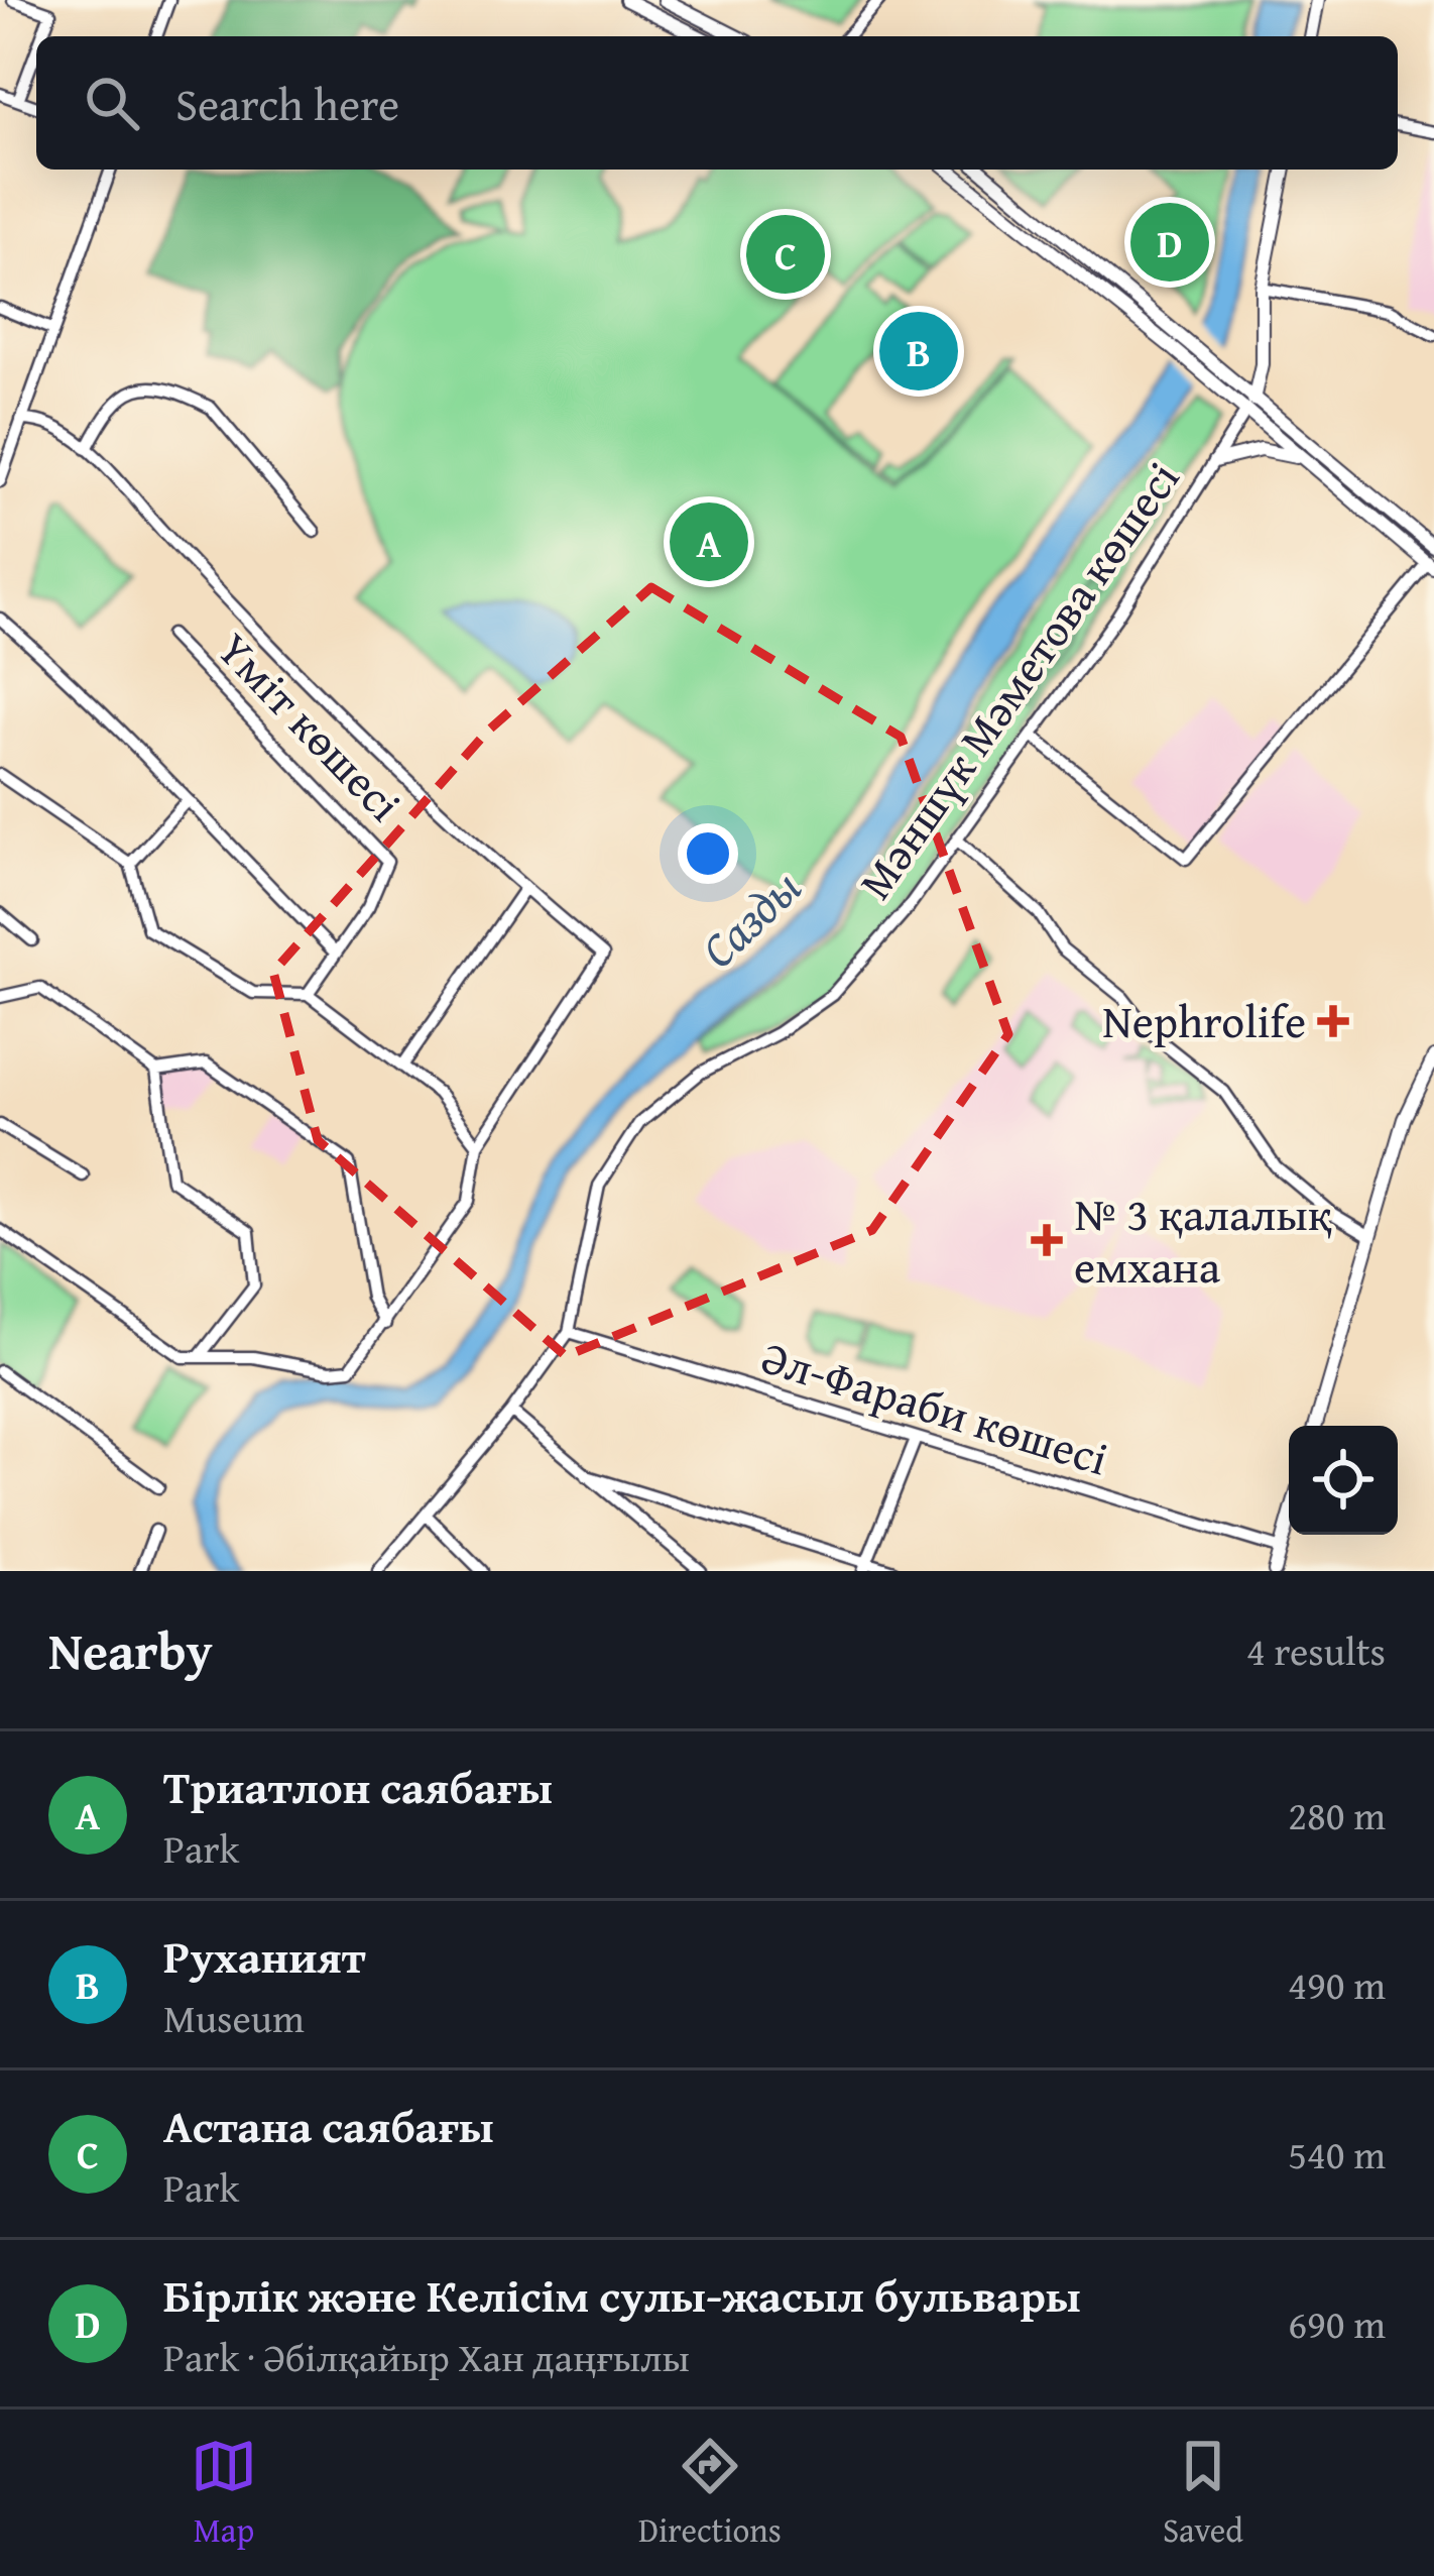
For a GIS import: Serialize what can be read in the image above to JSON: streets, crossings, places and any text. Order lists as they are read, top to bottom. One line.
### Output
{"streets":{"main road":["Мәншүк Мәметова көшесі"],"street":["Үміт көшесі","Әл-Фараби көшесі"]},"crossings":[["Мәншүк Мәметова көшесі","Әл-Фараби көшесі"]],"water":["Сазды"],"places":{"health":["Nephrolife","№ 3 қалалық емхана"]},"page":{"search":"Search here","pins":["D","C","B","A"],"heading":["Nearby","4 results"],"list":[{"mark":"A","name":"Триатлон саябағы","note":"Park","value":"280 m"},{"mark":"B","name":"Руханият","note":"Museum","value":"490 m"},{"mark":"C","name":"Астана саябағы","note":"Park","value":"540 m"},{"mark":"D","name":"Бірлік және Келісім сулы-жасыл бульвары","note":"Park · Әбілқайыр Хан даңғылы","value":"690 m"}],"nav":["Map","Directions","Saved"]}}
